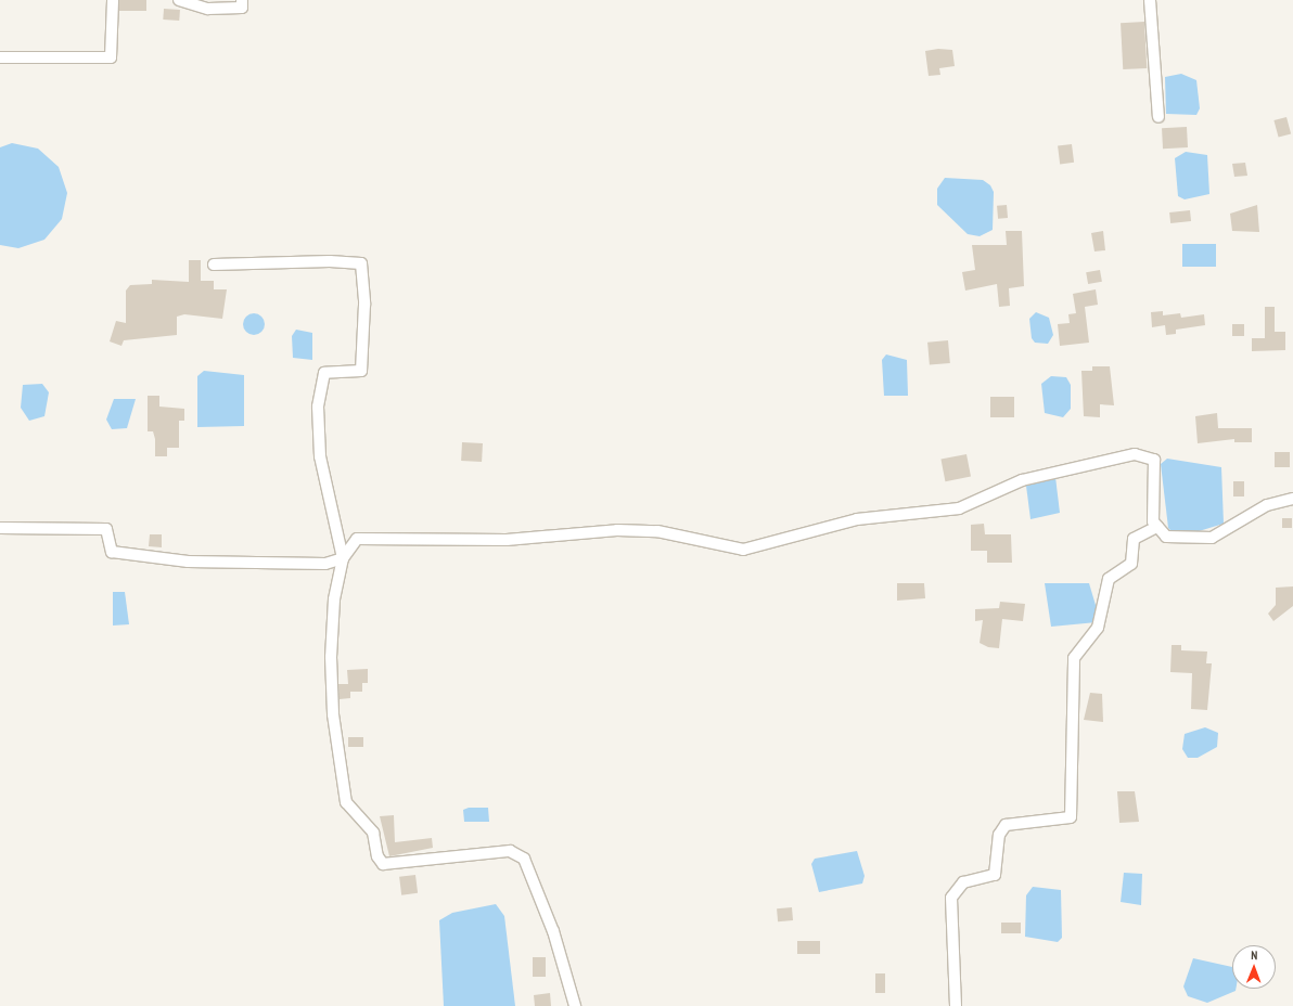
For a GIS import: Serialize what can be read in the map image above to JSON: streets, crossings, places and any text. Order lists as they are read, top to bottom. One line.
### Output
{"north":"top"}
